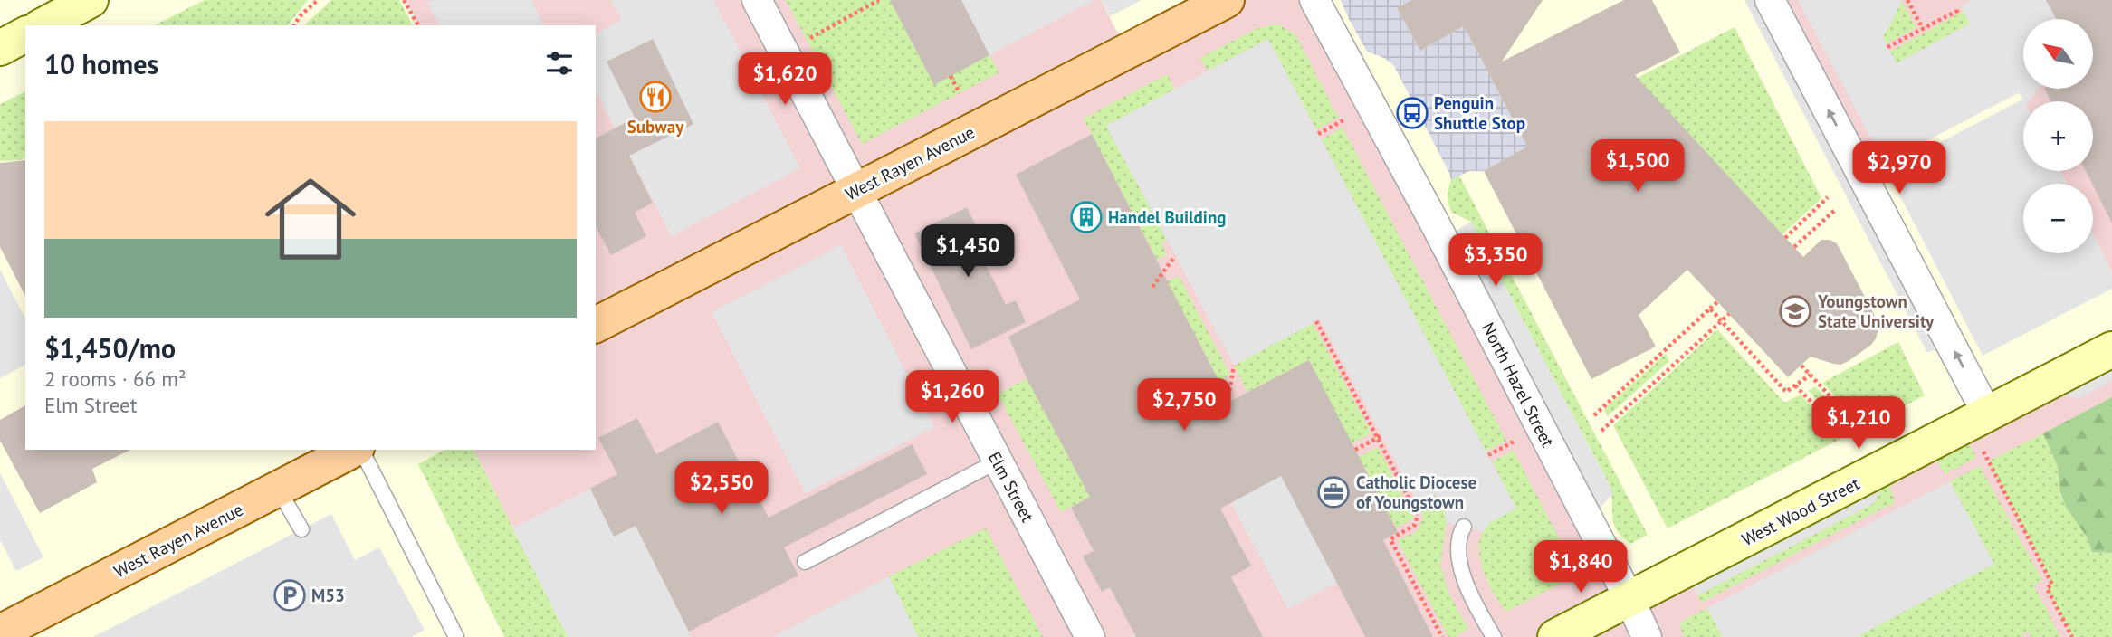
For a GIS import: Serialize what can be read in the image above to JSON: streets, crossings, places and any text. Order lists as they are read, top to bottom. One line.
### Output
{"streets":{"main road":["West Rayen Avenue"],"street":["North Hazel Street","Elm Street","West Wood Street"]},"crossings":[["West Rayen Avenue","Elm Street"],["North Hazel Street","West Wood Street"]],"places":{"restaurant":["Subway"],"bus stop":["Penguin Shuttle Stop"],"building":["Handel Building"],"school or university":["Youngstown State University"],"office":["Catholic Diocese of Youngstown"],"parking":["M53"]},"north":"top left","page":{"map_buttons":["+","−"],"heading":"10 homes","price":["$1,620","$1,500","$2,970","$1,450","$3,350","$1,260","$2,750","$1,210","$2,550","$1,840"],"list":[{"name":"$1,450/mo","note":"2 rooms · 66 m² · Elm Street"}]}}
